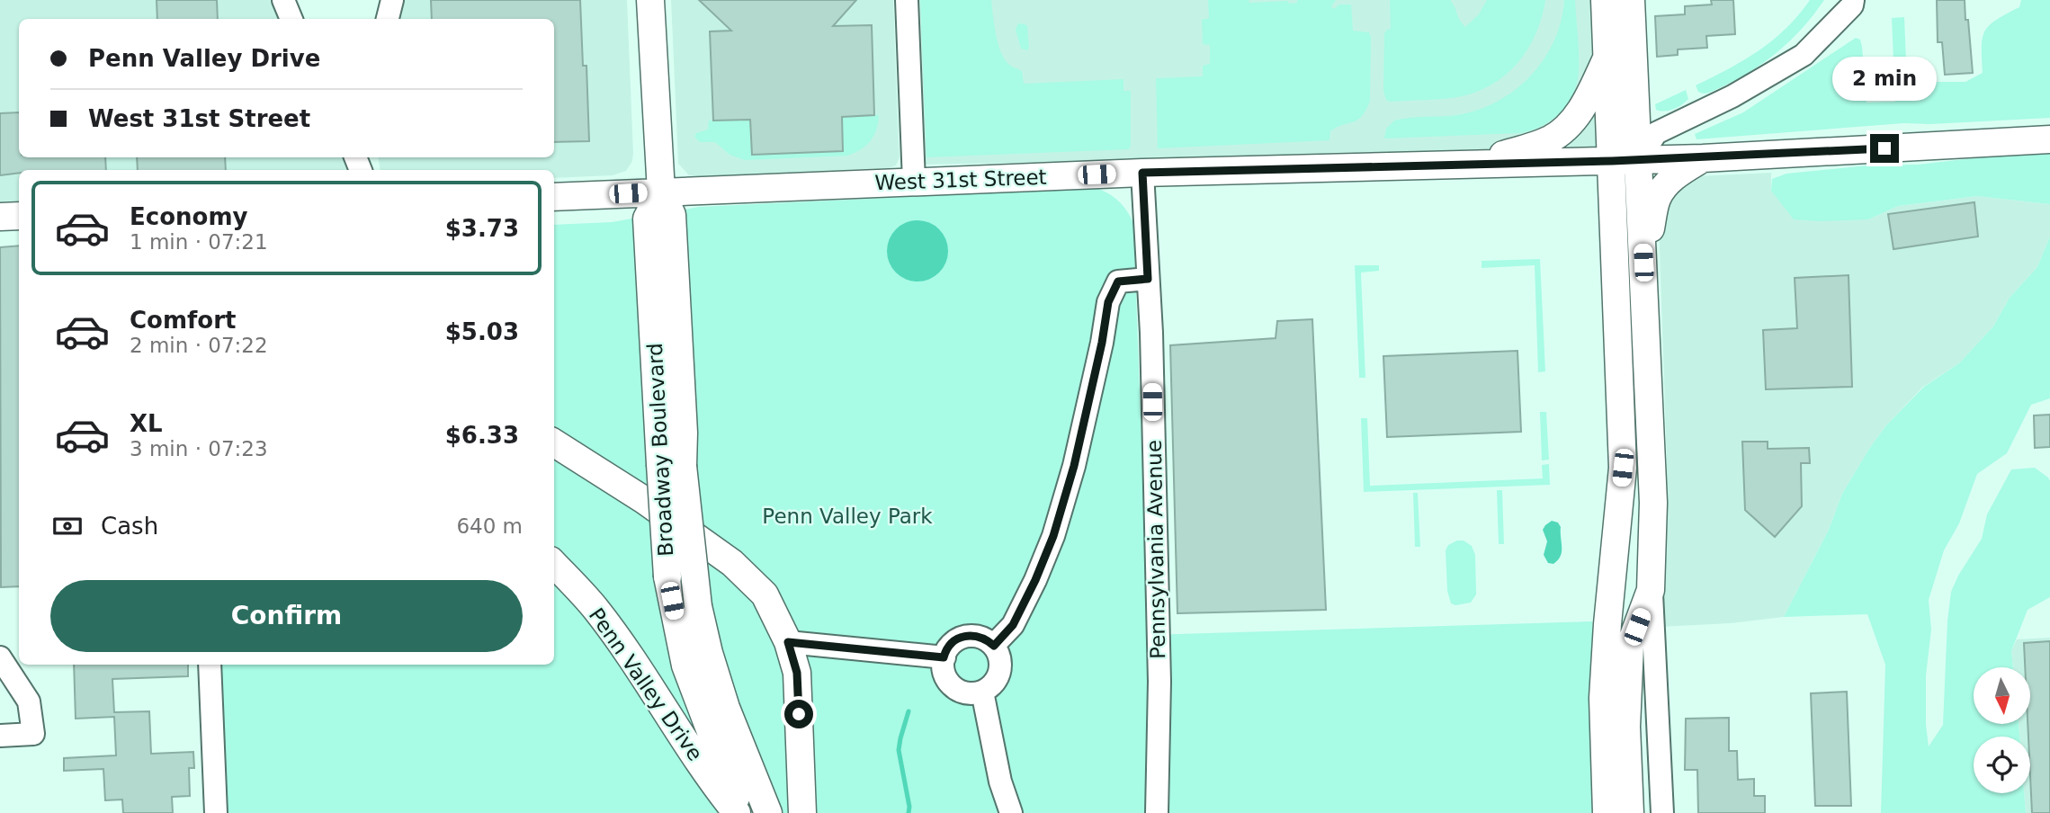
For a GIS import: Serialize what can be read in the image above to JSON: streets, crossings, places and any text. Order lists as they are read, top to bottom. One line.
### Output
{"streets":{"main road":["West 31st Street","Broadway Boulevard","Penn Valley Drive"],"street":["Pennsylvania Avenue"]},"crossings":[["West 31st Street","Broadway Boulevard"],["West 31st Street","Pennsylvania Avenue"],["Broadway Boulevard","Penn Valley Drive"]],"parks":["Penn Valley Park"],"north":"bottom","page":{"banner":["Penn Valley Drive","West 31st Street"],"bubble":"2 min","list":[{"name":"Economy","note":"1 min · 07:21","value":"$3.73"},{"name":"Comfort","note":"2 min · 07:22","value":"$5.03"},{"name":"XL","note":"3 min · 07:23","value":"$6.33"}],"pay":["Cash","640 m"],"buttons":"Confirm"}}
